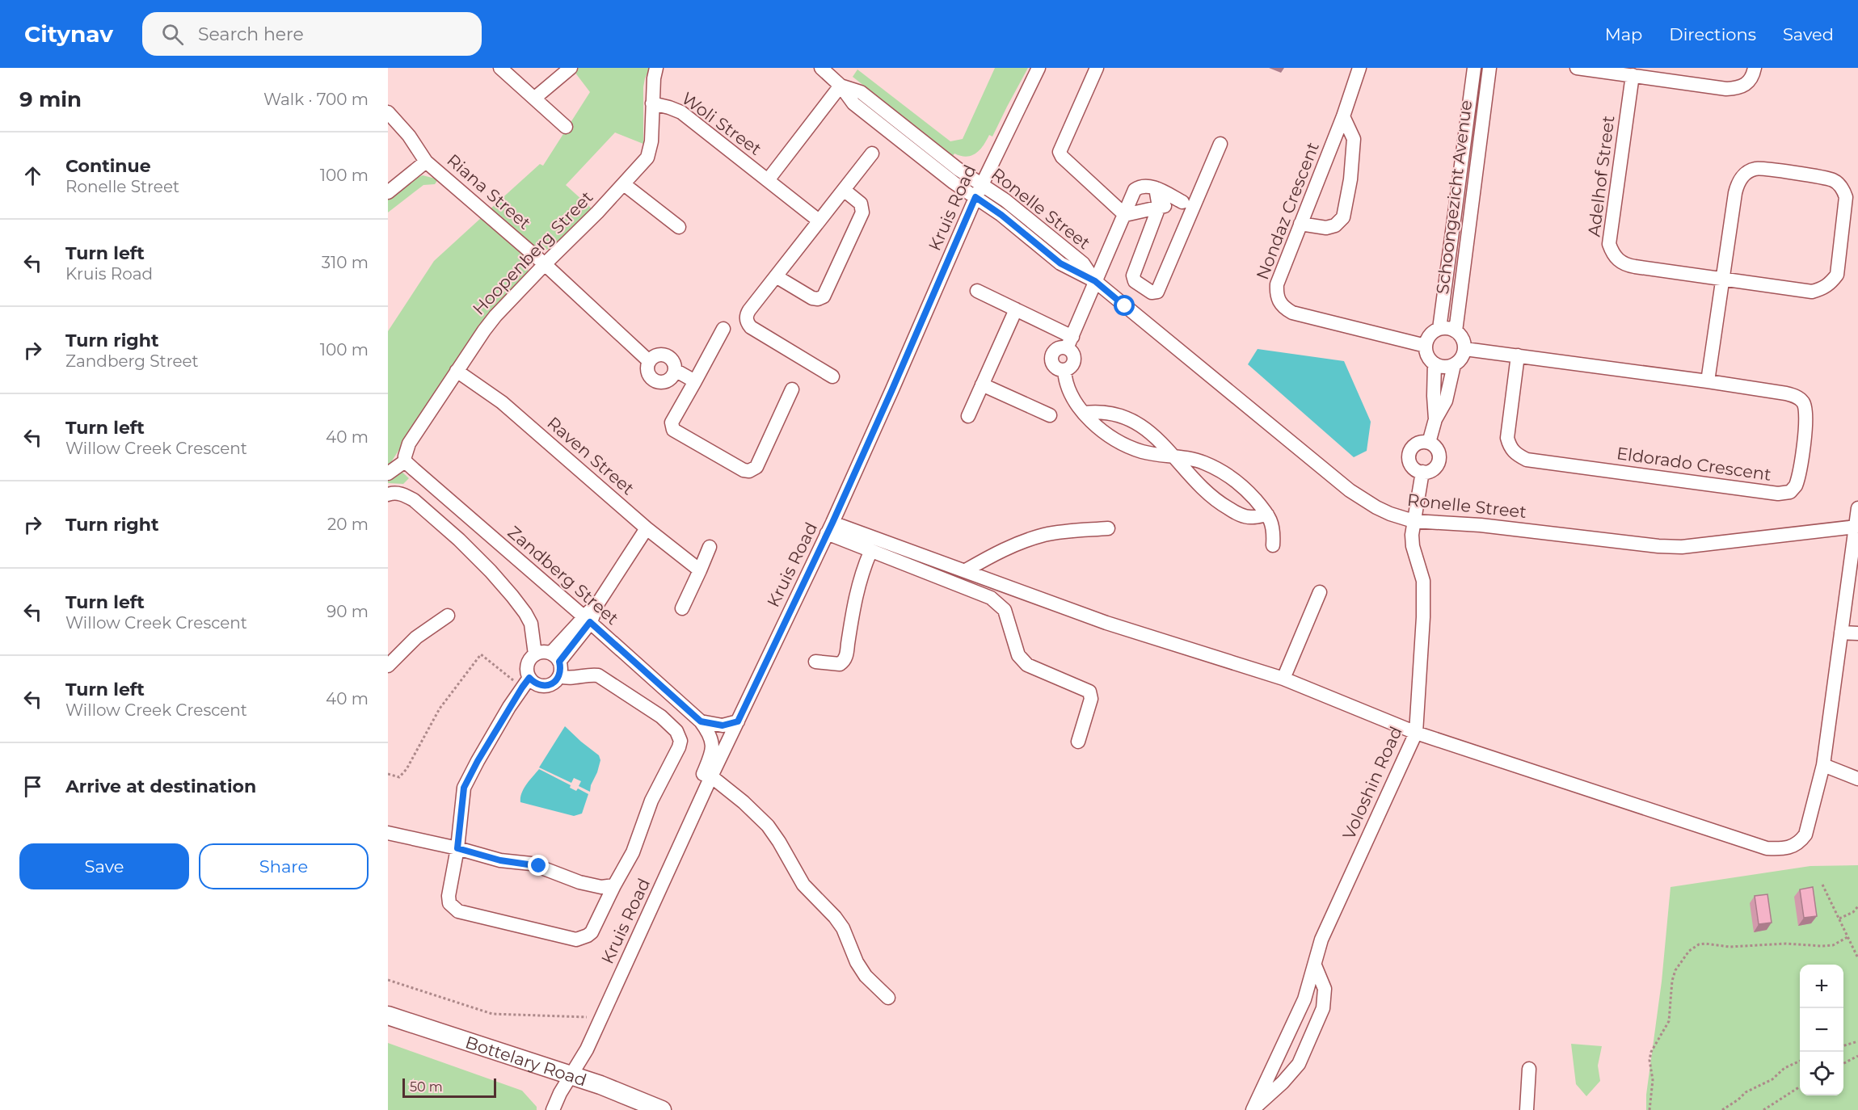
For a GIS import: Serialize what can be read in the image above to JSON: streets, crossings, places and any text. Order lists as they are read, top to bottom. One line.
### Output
{"streets":{"main road":["Bottelary Road"],"street":["Woli Street","Adelhof Street","Riana Street","Schoongezicht Avenue","Kruis Road","Ronelle Street","Nondaz Crescent","Hoopenberg Street","Raven Street","Eldorado Crescent","Zandberg Street","Voloshin Road"]},"crossings":[["Woli Street","Ronelle Street"],["Woli Street","Hoopenberg Street"],["Riana Street","Hoopenberg Street"],["Schoongezicht Avenue","Nondaz Crescent"],["Schoongezicht Avenue","Eldorado Crescent"],["Kruis Road","Ronelle Street"],["Kruis Road","Zandberg Street"],["Kruis Road","Bottelary Road"],["Ronelle Street","Voloshin Road"],["Nondaz Crescent","Eldorado Crescent"],["Hoopenberg Street","Raven Street"],["Hoopenberg Street","Zandberg Street"]],"scale_bar":"50 m","page":{"header":"Citynav","search":"Search here","nav":["Map","Directions","Saved"],"heading":["9 min","Walk · 700 m"],"list":[["Continue","Ronelle Street","100 m"],["Turn left","Kruis Road","310 m"],["Turn right","Zandberg Street","100 m"],["Turn left","Willow Creek Crescent","40 m"],["Turn right","20 m"],["Turn left","Willow Creek Crescent","90 m"],["Turn left","Willow Creek Crescent","40 m"],"Arrive at destination"],"buttons":["Save","Share"],"map_buttons":["+","−"],"scale":"50 m"}}
